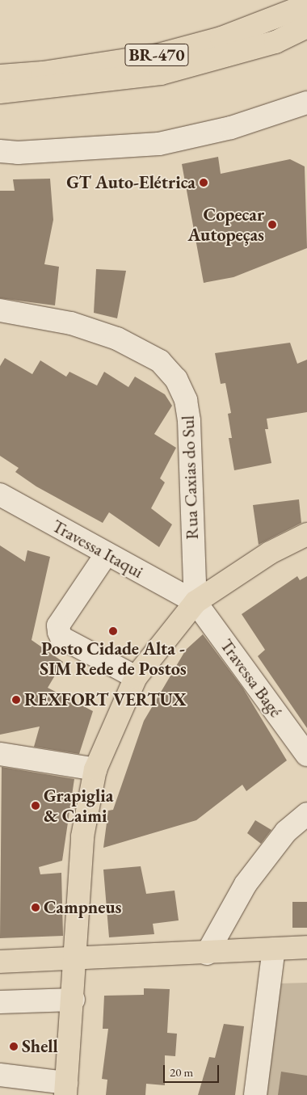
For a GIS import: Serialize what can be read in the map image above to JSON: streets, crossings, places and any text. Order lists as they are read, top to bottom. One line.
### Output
{"streets":{"main road":["BR-470"],"street":["Rua Caxias do Sul","Travessa Itaqui","Travessa Bagé"]},"crossings":[["Rua Caxias do Sul","Travessa Itaqui"],["Rua Caxias do Sul","Travessa Bagé"],["Travessa Itaqui","Travessa Bagé"]],"places":["GT Auto-Elétrica","Copecar Autopeças","Posto Cidade Alta - SIM Rede de Postos","REXFORT VERTUX","Grapiglia & Caimi","Campneus","Shell"],"scale_bar":"20 m"}
